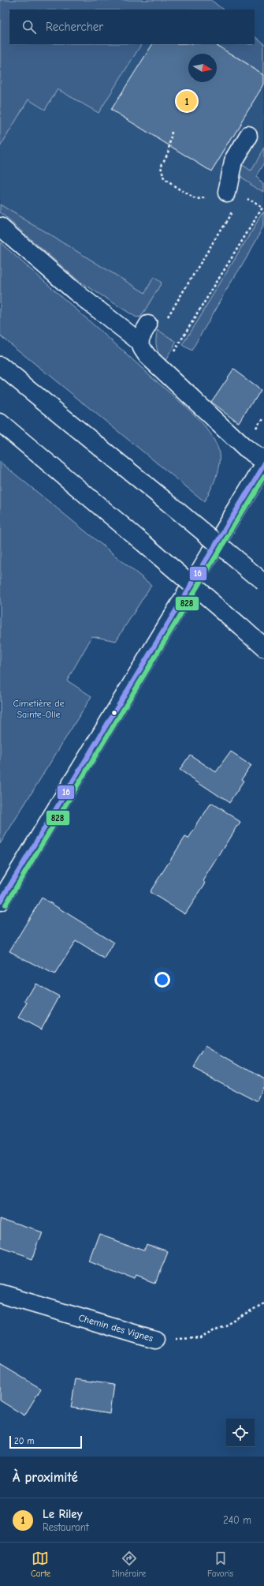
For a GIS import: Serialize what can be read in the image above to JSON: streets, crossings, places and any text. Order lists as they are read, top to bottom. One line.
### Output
{"streets":{"main road":["Chemin des Vignes"]},"parks":["Cimetière de Sainte-Olle"],"lines":["transit line 16","transit line 828"],"scale_bar":"20 m","north":"right","page":{"search":"Rechercher","pins":"1","scale":"20 m","heading":"À proximité","list":[{"mark":"1","name":"Le Riley","note":"Restaurant","value":"240 m"}],"nav":["Carte","Itinéraire","Favoris"]}}
